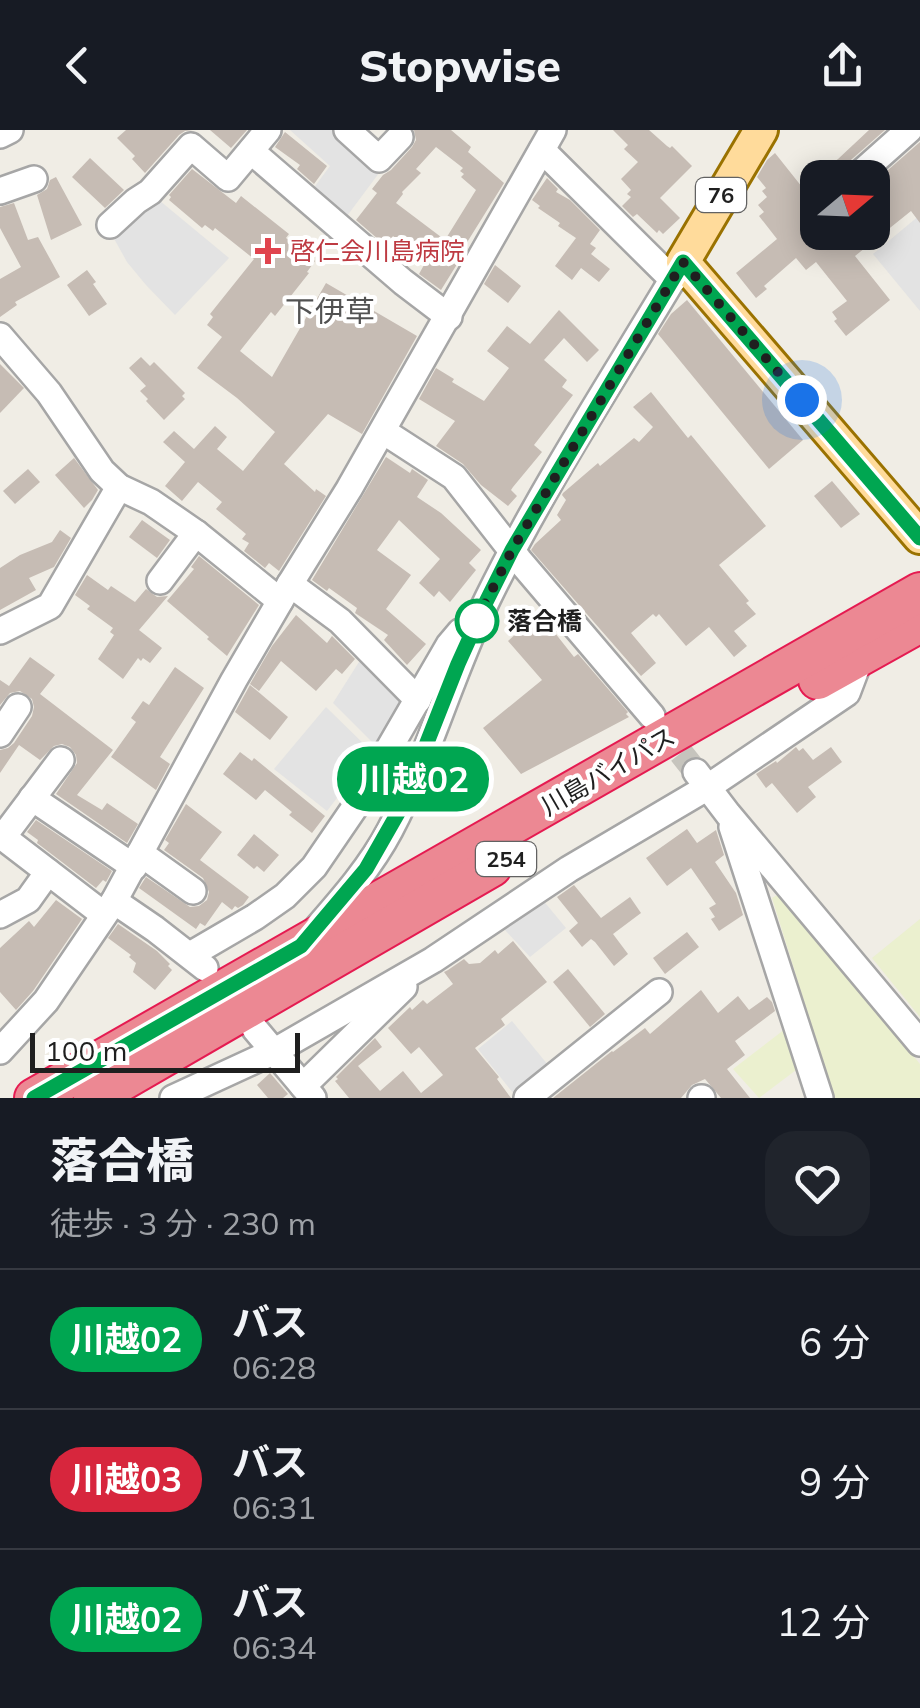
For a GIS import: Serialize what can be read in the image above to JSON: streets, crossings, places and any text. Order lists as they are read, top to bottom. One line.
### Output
{"streets":{"highway":["川島バイパス","254"],"main road":["76"]},"districts":["下伊草"],"places":{"health":["啓仁会川島病院"],"other":["落合橋"]},"lines":["bus line 川越02"],"scale_bar":"100 m","north":"right","page":{"header":"Stopwise","on_map":"川越02","scale":"100 m","heading":["落合橋","徒歩 · 3 分 · 230 m"],"list":[{"mark":"川越02","name":"バス","note":"06:28","value":"6 分"},{"mark":"川越03","name":"バス","note":"06:31","value":"9 分"},{"mark":"川越02","name":"バス","note":"06:34","value":"12 分"}]}}
